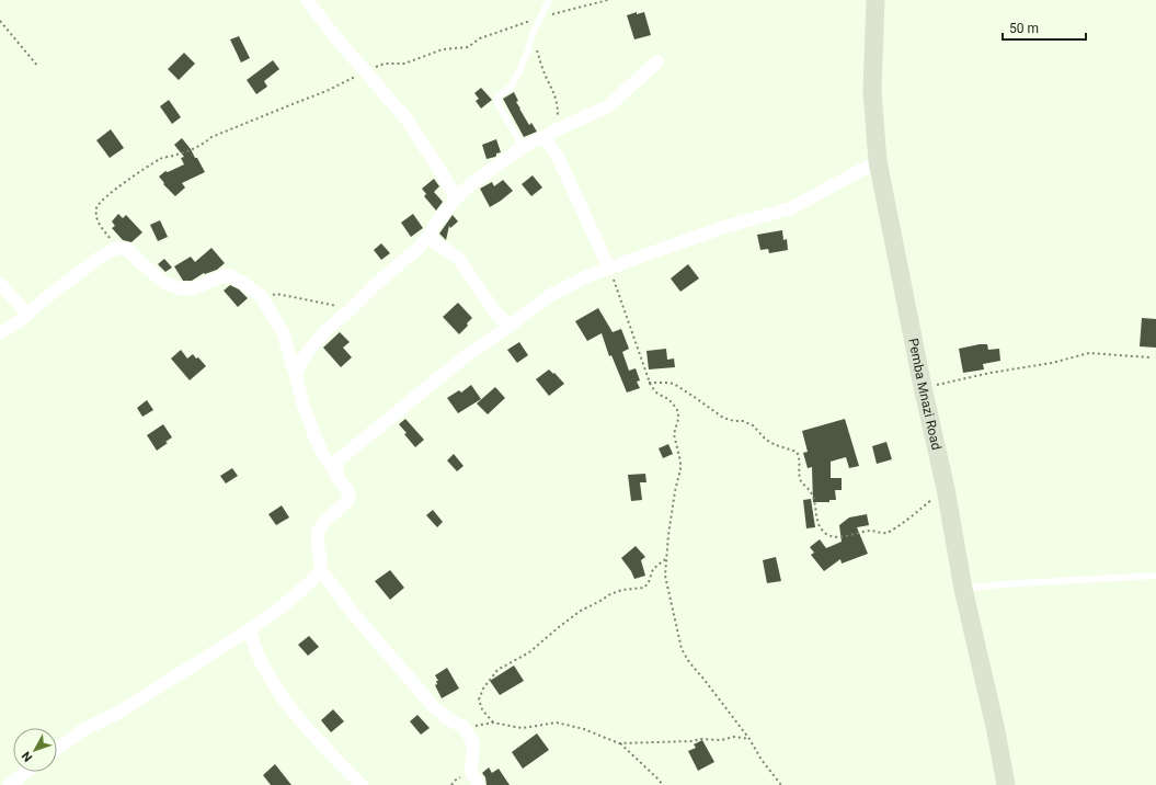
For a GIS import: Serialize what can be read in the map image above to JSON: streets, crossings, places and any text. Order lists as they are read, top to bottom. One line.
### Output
{"streets":{"main road":["Pemba Mnazi Road"]},"scale_bar":"50 m","north":"bottom left"}
